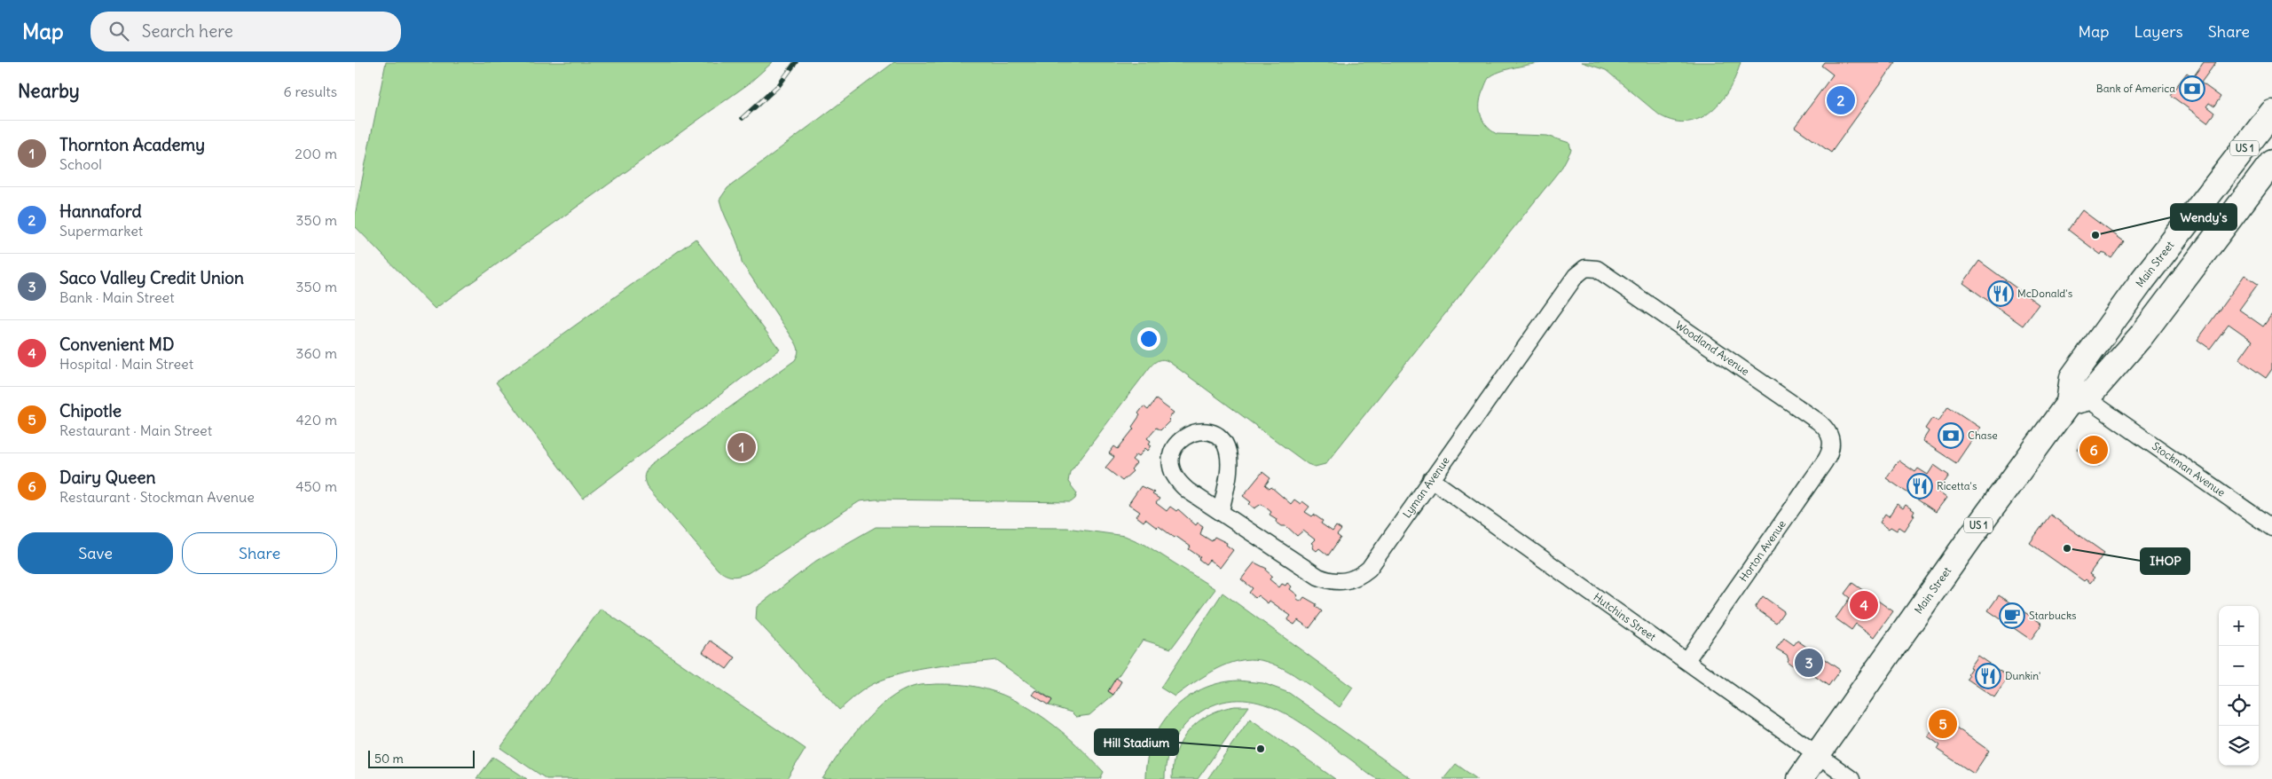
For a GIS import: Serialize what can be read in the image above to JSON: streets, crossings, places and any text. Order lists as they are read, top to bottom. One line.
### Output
{"streets":{"main road":["US 1","Main Street"],"street":["Woodland Avenue","Stockman Avenue","Lyman Avenue","Horton Avenue","Hutchins Street"]},"crossings":[["Main Street","Stockman Avenue"],["Main Street","Hutchins Street"],["Woodland Avenue","Lyman Avenue"],["Woodland Avenue","Horton Avenue"],["Lyman Avenue","Hutchins Street"],["Horton Avenue","Hutchins Street"]],"places":{"bank":["Bank of America","Chase"],"other":["Wendy's","IHOP","Hill Stadium"],"restaurant":["McDonald's","Ricetta's","Dunkin'"],"cafe":["Starbucks"]},"scale_bar":"50 m","page":{"header":"Map","search":"Search here","nav":["Map","Layers","Share"],"heading":["Nearby","6 results"],"pins":["2","1","6","4","3","5"],"list":[{"mark":"1","name":"Thornton Academy","note":"School","value":"200 m"},{"mark":"2","name":"Hannaford","note":"Supermarket","value":"350 m"},{"mark":"3","name":"Saco Valley Credit Union","note":"Bank · Main Street","value":"350 m"},{"mark":"4","name":"Convenient MD","note":"Hospital · Main Street","value":"360 m"},{"mark":"5","name":"Chipotle","note":"Restaurant · Main Street","value":"420 m"},{"mark":"6","name":"Dairy Queen","note":"Restaurant · Stockman Avenue","value":"450 m"}],"buttons":["Save","Share"],"map_buttons":["+","−"],"scale":"50 m"}}
